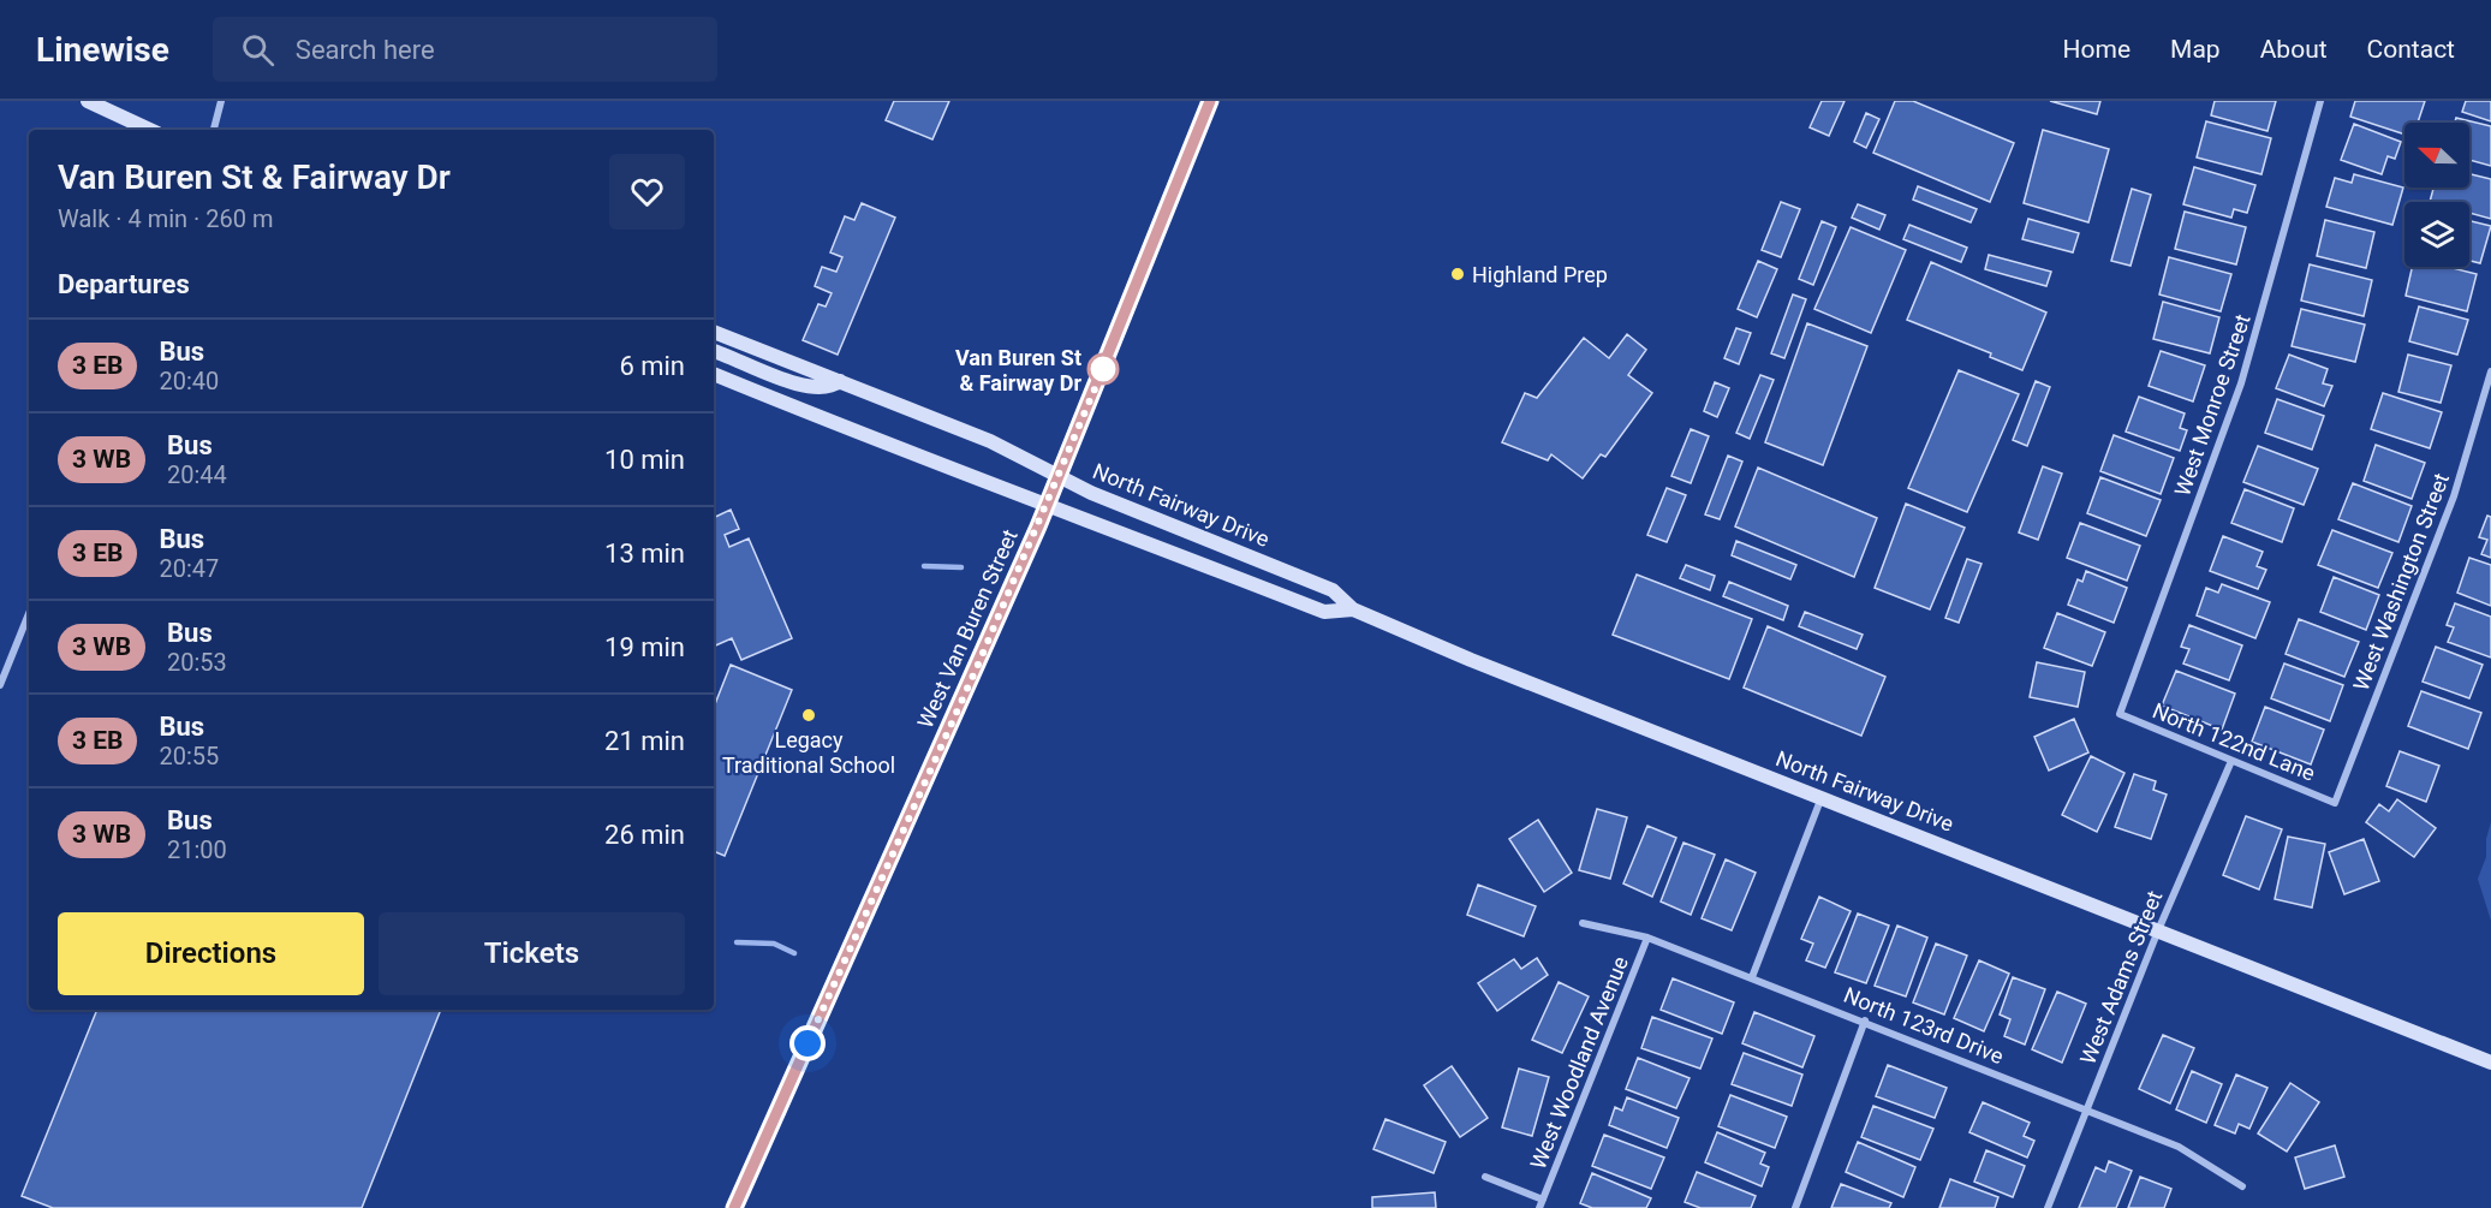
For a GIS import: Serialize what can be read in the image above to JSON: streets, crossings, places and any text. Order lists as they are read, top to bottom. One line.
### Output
{"streets":{"main road":["West Van Buren Street"],"street":["West Monroe Street","North Fairway Drive","West Washington Street","North 122nd Lane","West Adams Street","North 123rd Drive","West Woodland Avenue"]},"crossings":[["West Monroe Street","North 122nd Lane"],["North Fairway Drive","West Van Buren Street"],["North Fairway Drive","West Adams Street"],["West Washington Street","North 122nd Lane"],["North 122nd Lane","West Adams Street"],["West Adams Street","North 123rd Drive"],["North 123rd Drive","West Woodland Avenue"]],"places":["Highland Prep","Van Buren St & Fairway Dr","Legacy Traditional School"],"north":"left","page":{"header":"Linewise","search":"Search here","nav":["Home","Map","About","Contact"],"heading":[["Van Buren St & Fairway Dr","Walk · 4 min · 260 m"],"Departures"],"list":[{"mark":"3 EB","name":"Bus","note":"20:40","value":"6 min"},{"mark":"3 WB","name":"Bus","note":"20:44","value":"10 min"},{"mark":"3 EB","name":"Bus","note":"20:47","value":"13 min"},{"mark":"3 WB","name":"Bus","note":"20:53","value":"19 min"},{"mark":"3 EB","name":"Bus","note":"20:55","value":"21 min"},{"mark":"3 WB","name":"Bus","note":"21:00","value":"26 min"}],"buttons":["Directions","Tickets"]}}
